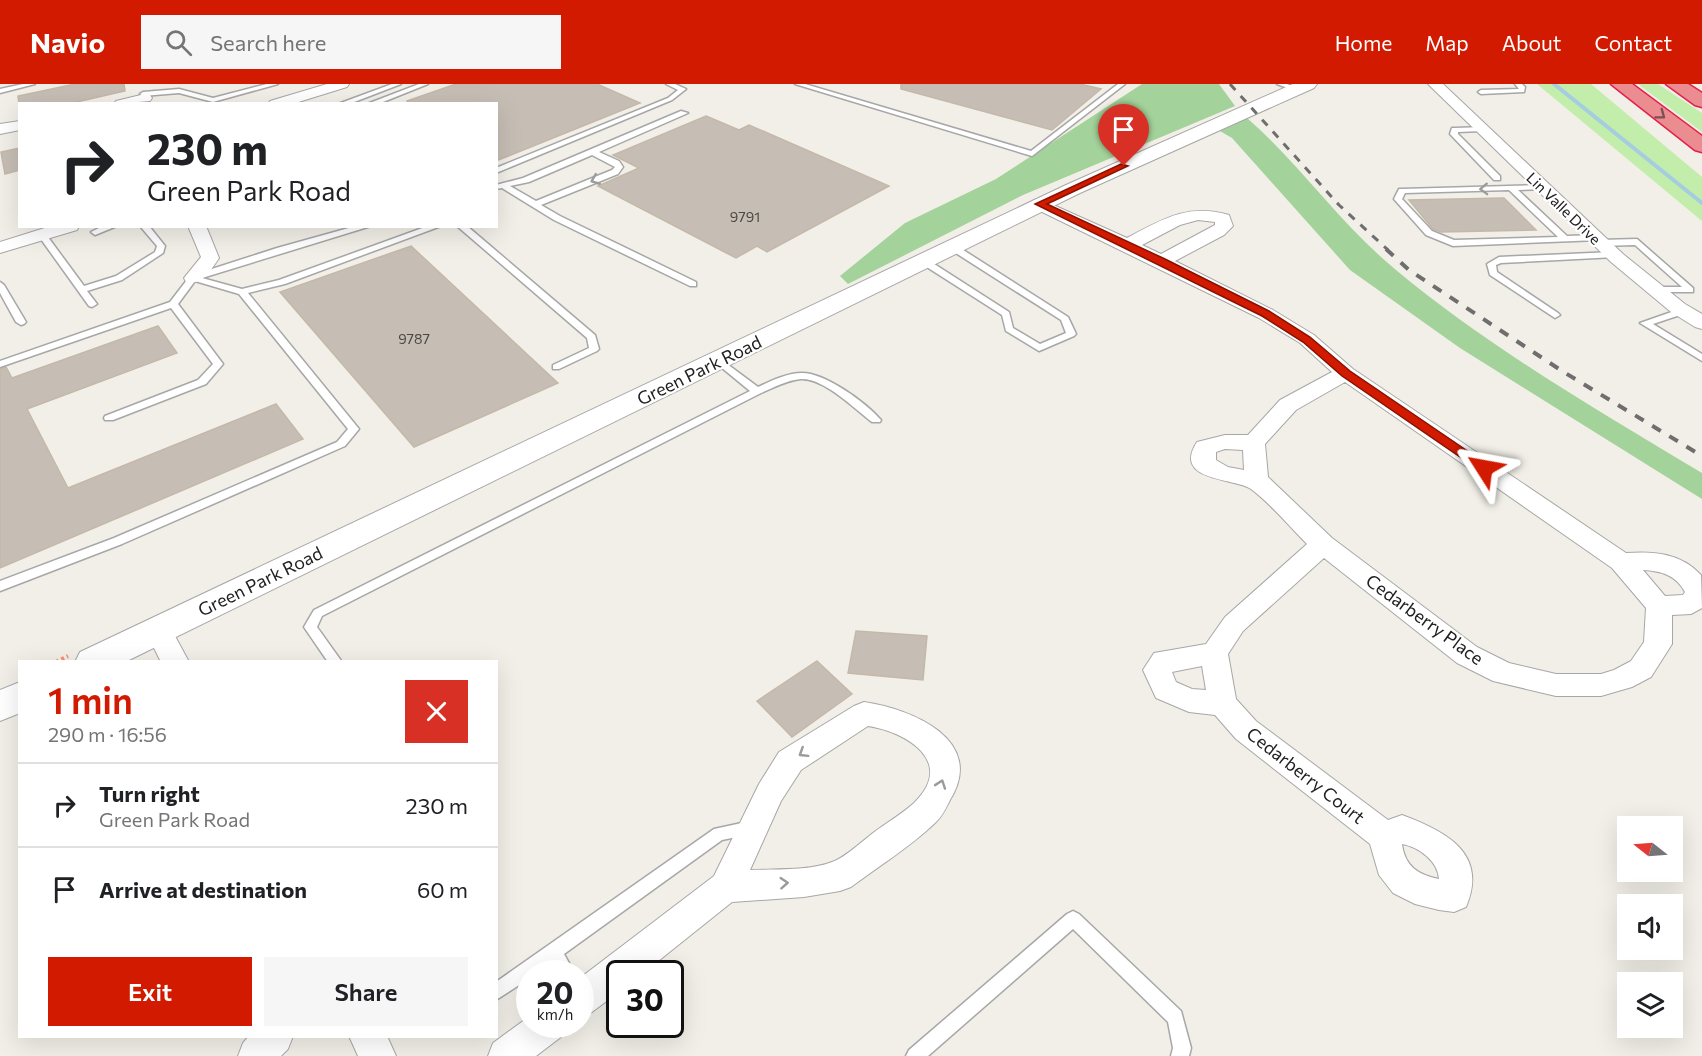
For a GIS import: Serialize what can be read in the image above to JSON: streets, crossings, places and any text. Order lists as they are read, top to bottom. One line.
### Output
{"streets":{"street":["Lin Valle Drive","Green Park Road","Cedarberry Place","Cedarberry Court"]},"house_numbers":["9791","9787"],"north":"left","page":{"header":"Navio","search":"Search here","nav":["Home","Map","About","Contact"],"turn":["230 m","Green Park Road"],"heading":["1 min","290 m · 16:56"],"list":[{"name":"Turn right","note":"Green Park Road","value":"230 m"},{"name":"Arrive at destination","value":"60 m"}],"buttons":["Exit","Share"],"speed":"20 km/h","limit":"30"}}
